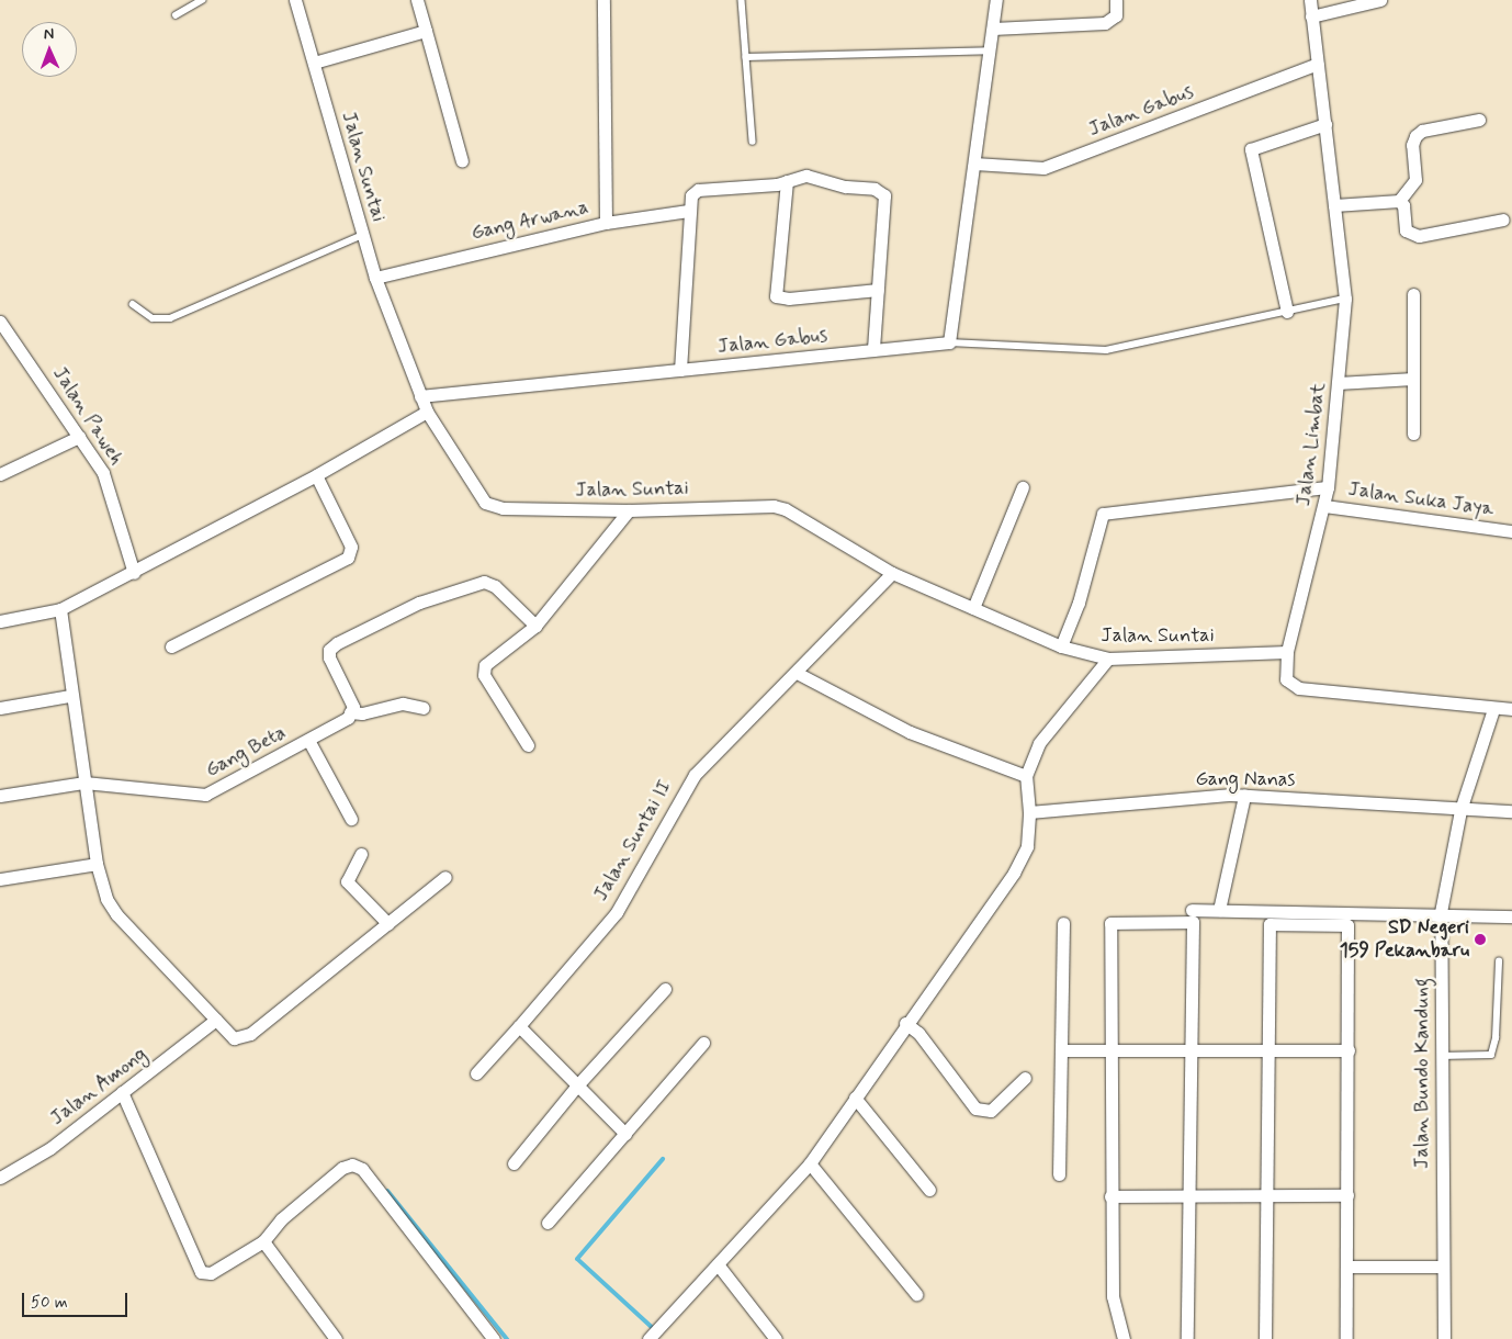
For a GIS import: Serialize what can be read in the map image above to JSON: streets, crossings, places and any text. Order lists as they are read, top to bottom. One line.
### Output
{"streets":{"street":["Jalan Gabus","Jalan Suntai","Gang Arwana","Jalan Paweh","Jalan Limbat","Jalan Suka Jaya","Gang Beta","Gang Nanas","Jalan Suntai II","Jalan Bundo Kandung","Jalan Among"]},"crossings":[["Jalan Gabus","Jalan Suntai"],["Jalan Gabus","Jalan Limbat"],["Jalan Suntai","Gang Arwana"],["Jalan Suntai","Jalan Limbat"],["Jalan Suntai","Jalan Suntai II"],["Jalan Limbat","Jalan Suka Jaya"],["Jalan Limbat","Jalan Bundo Kandung"],["Gang Nanas","Jalan Bundo Kandung"]],"places":["SD Negeri 159 Pekanbaru"],"scale_bar":"50 m","north":"top"}
